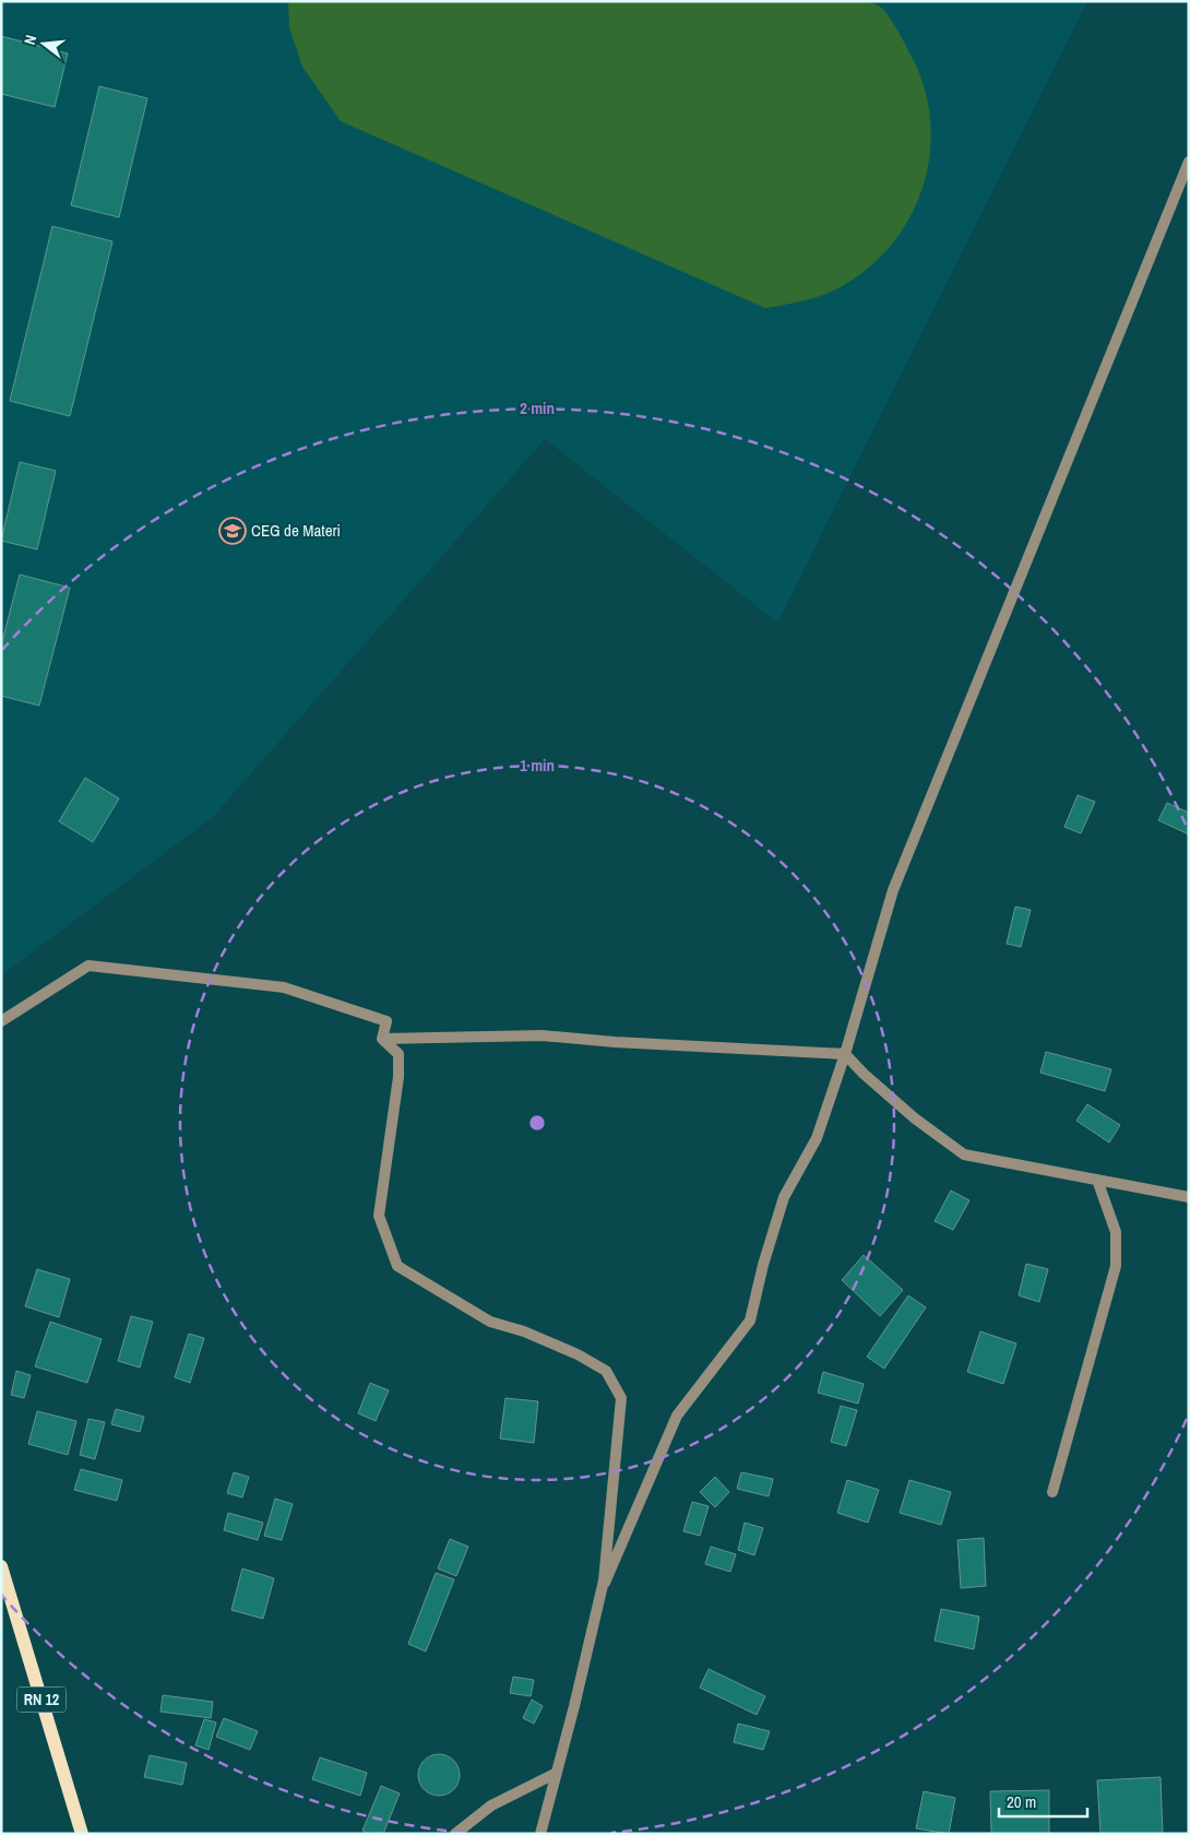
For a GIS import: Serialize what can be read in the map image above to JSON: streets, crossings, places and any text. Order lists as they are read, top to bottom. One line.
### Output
{"streets":{"main road":["RN 12"]},"places":{"school or university":["CEG de Materi"]},"scale_bar":"20 m","north":"left","rings":["2 min","1 min"]}
